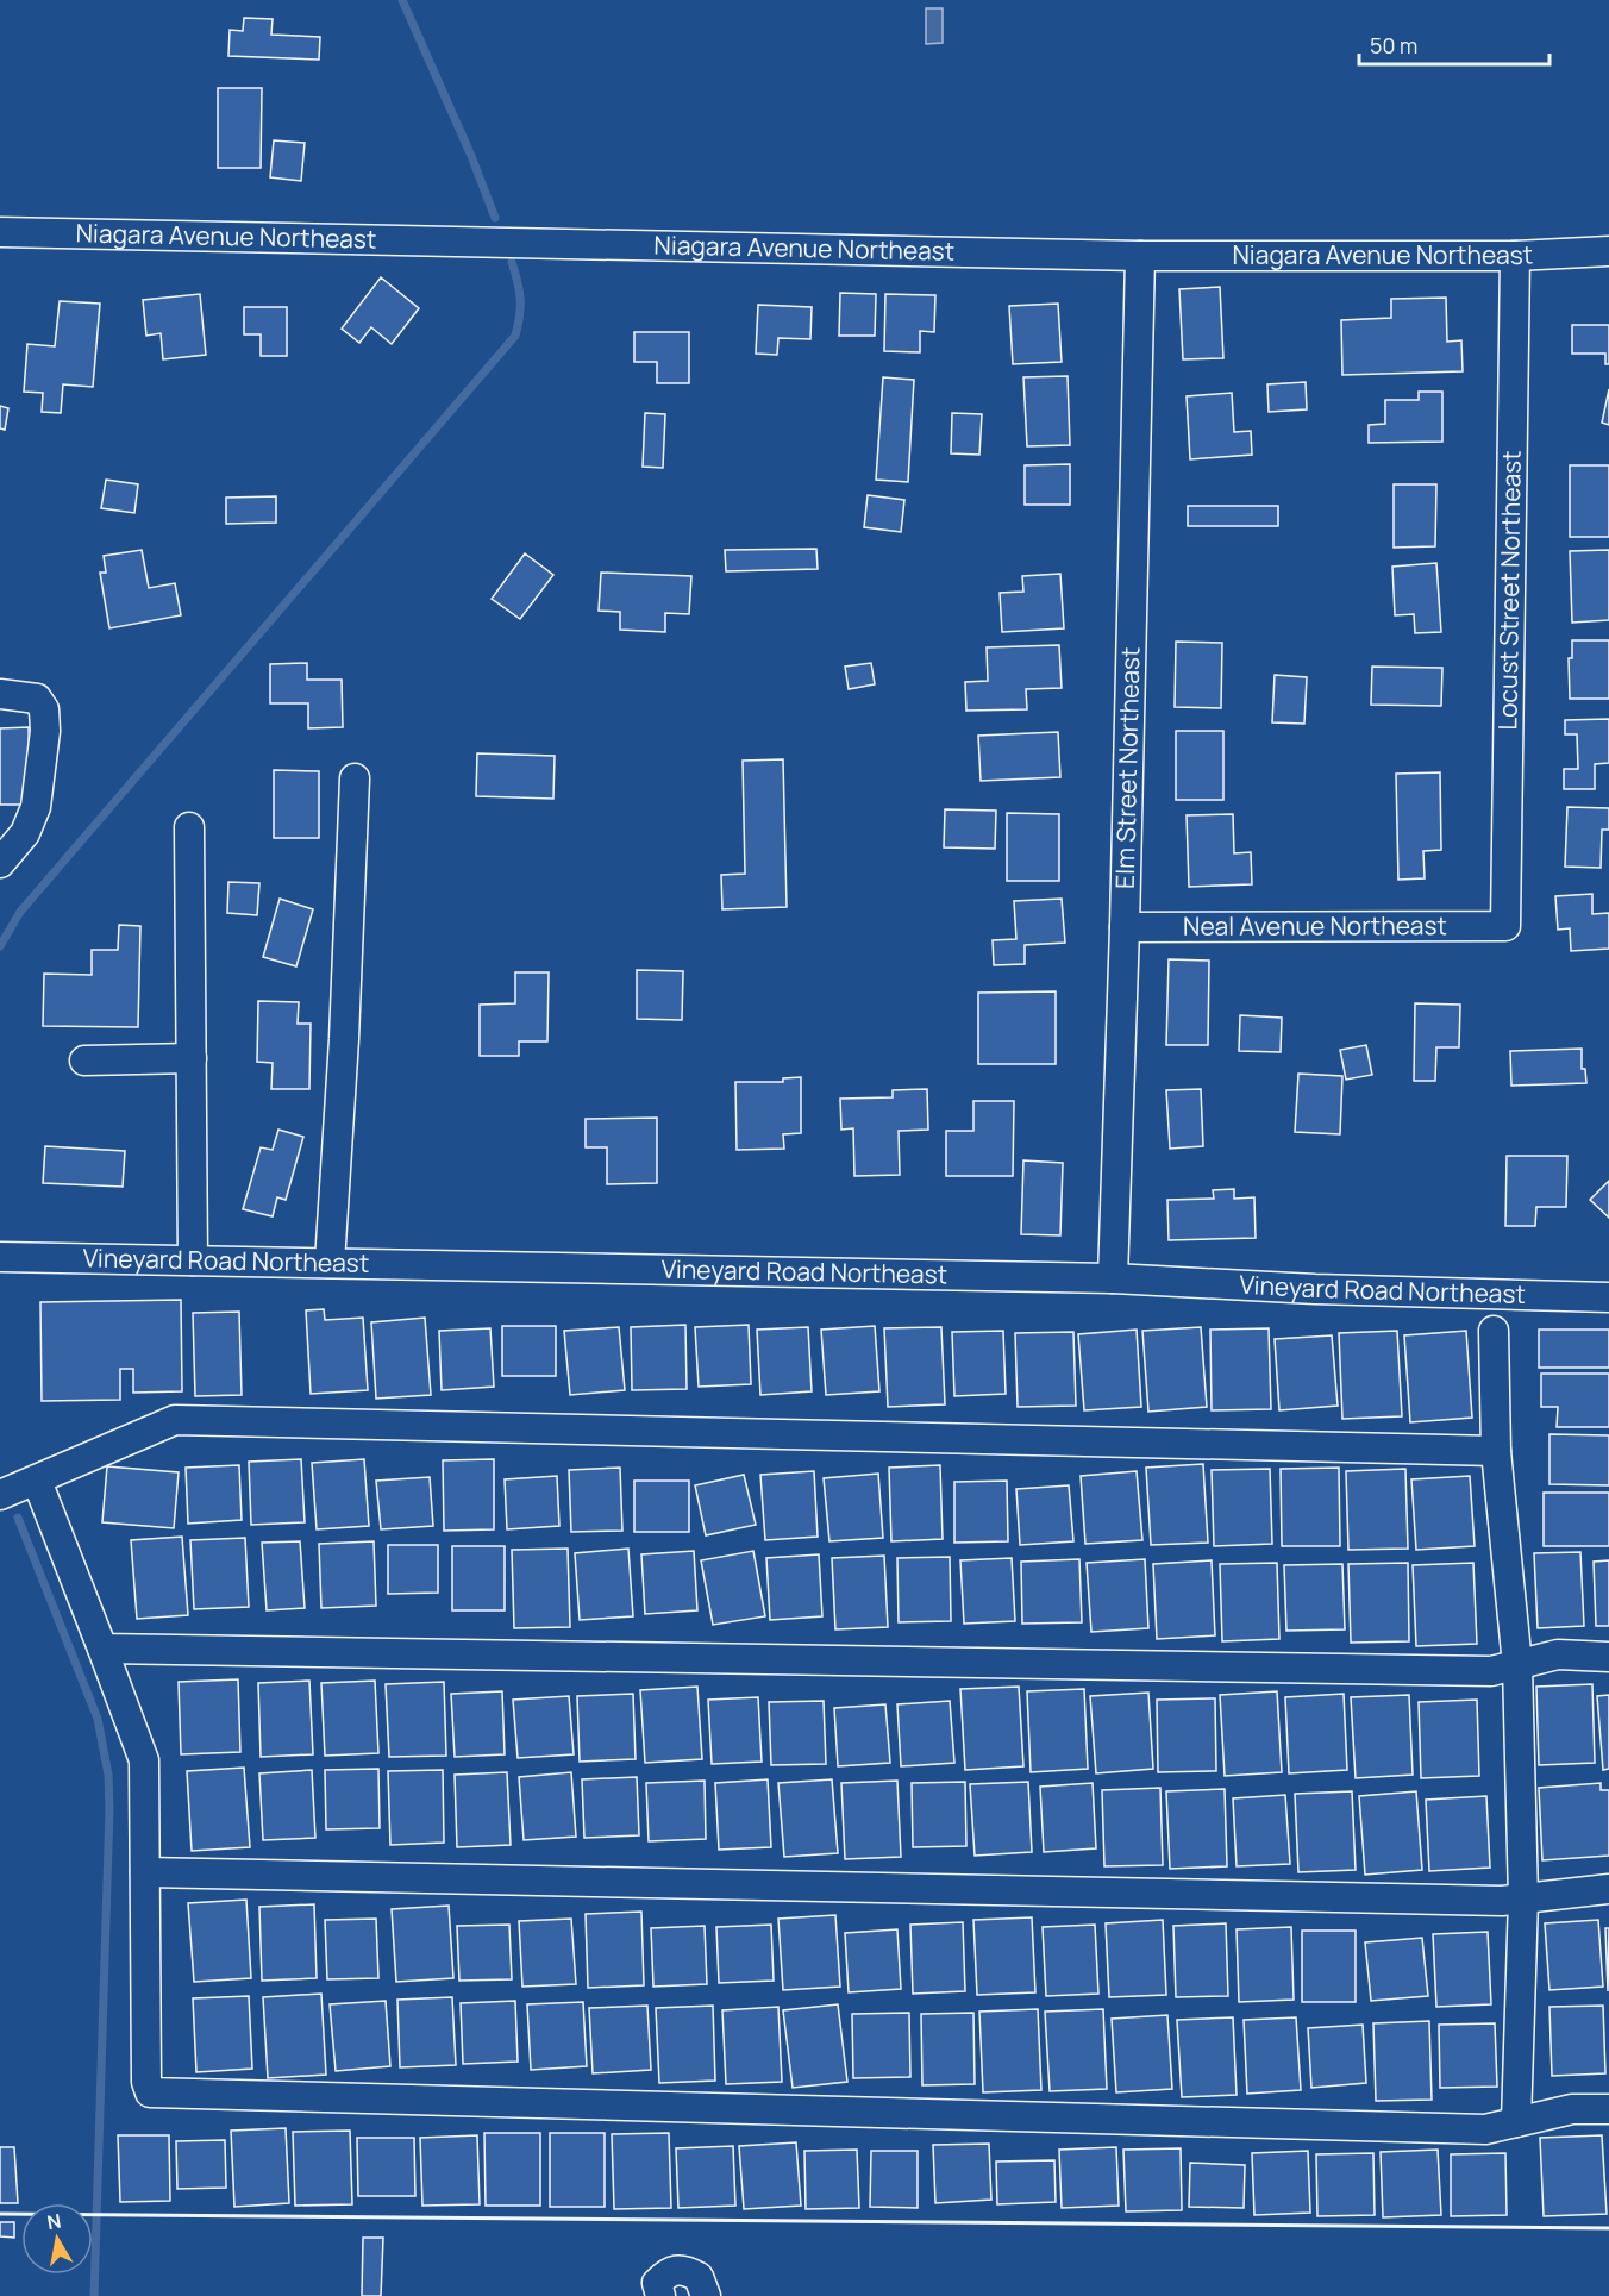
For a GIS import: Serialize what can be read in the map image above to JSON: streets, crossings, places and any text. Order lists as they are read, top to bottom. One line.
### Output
{"streets":{"street":["Niagara Avenue Northeast","Locust Street Northeast","Elm Street Northeast","Neal Avenue Northeast","Vineyard Road Northeast"]},"crossings":[["Niagara Avenue Northeast","Locust Street Northeast"],["Niagara Avenue Northeast","Elm Street Northeast"],["Locust Street Northeast","Neal Avenue Northeast"],["Elm Street Northeast","Neal Avenue Northeast"],["Elm Street Northeast","Vineyard Road Northeast"]],"scale_bar":"50 m","north":"top"}
